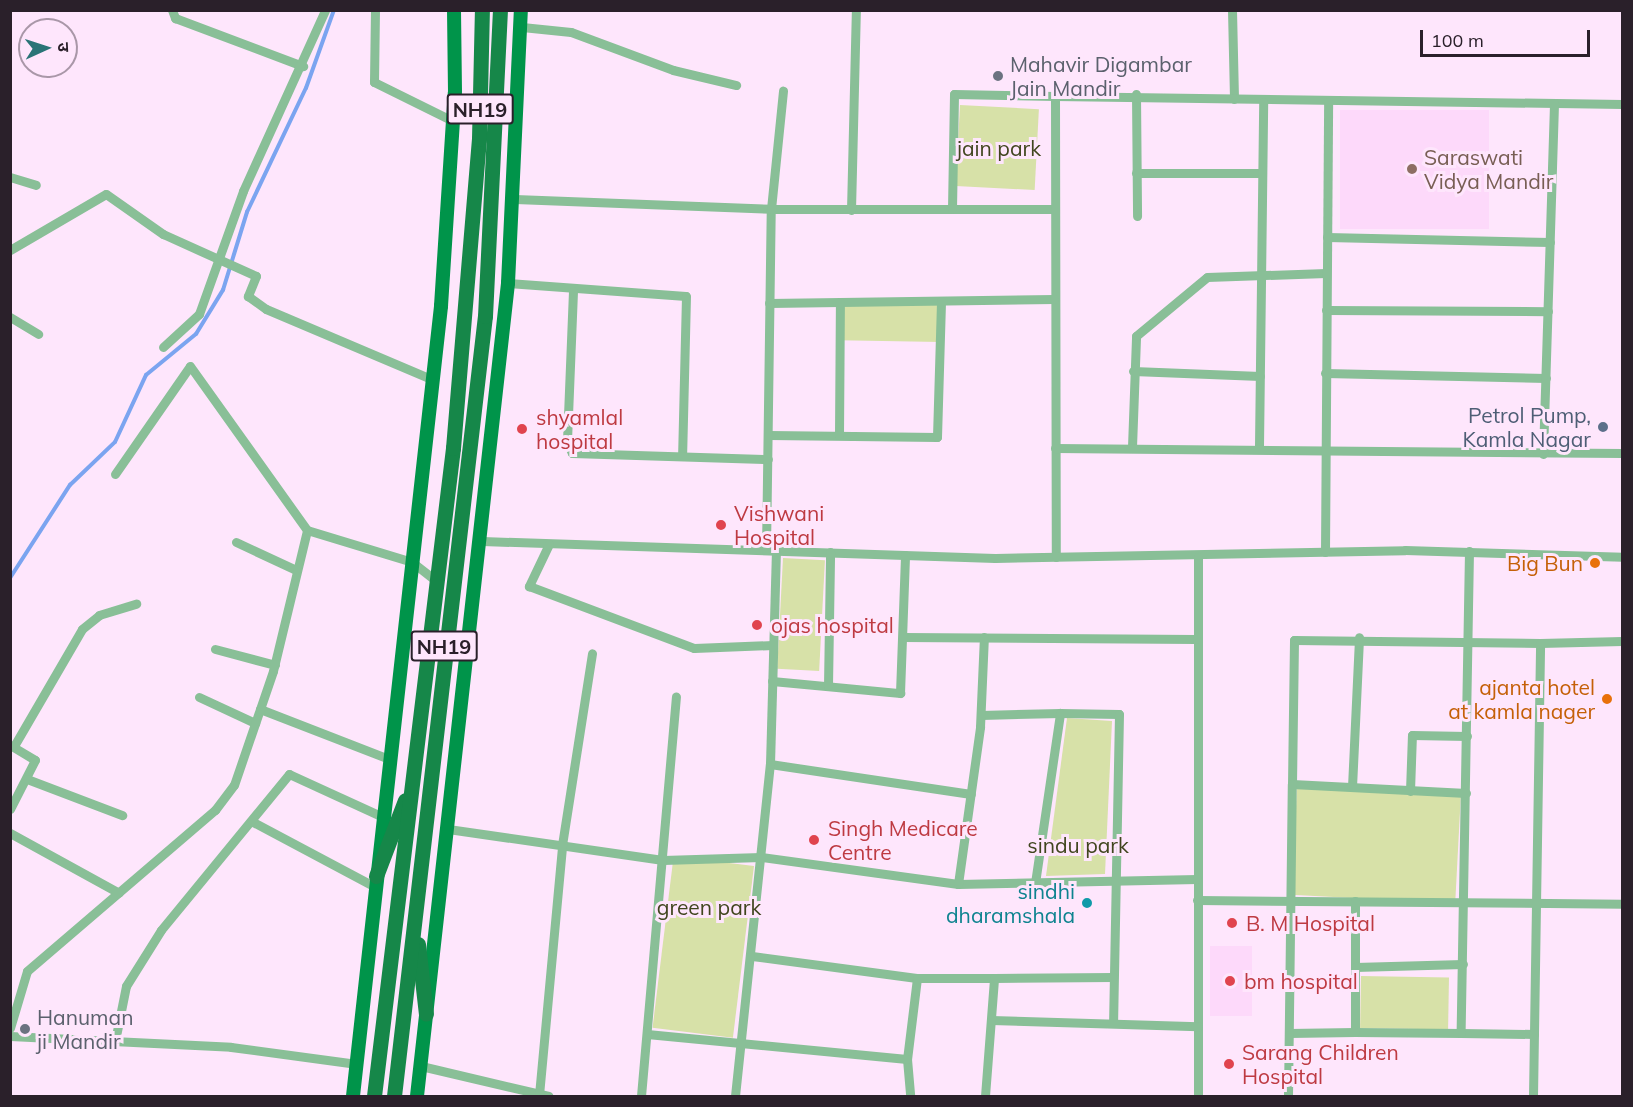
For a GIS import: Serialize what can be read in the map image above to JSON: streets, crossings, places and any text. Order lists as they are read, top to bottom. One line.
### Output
{"streets":{"highway":["NH19"]},"parks":["jain park","sindu park","green park"],"places":["Mahavir Digambar Jain Mandir","Saraswati Vidya Mandir","Petrol Pump, Kamla Nagar","shyamlal hospital","Vishwani Hospital","Big Bun","ojas hospital","ajanta hotel at kamla nager","Singh Medicare Centre","sindhi dharamshala","B. M Hospital","bm hospital","Hanuman ji Mandir","Sarang Children Hospital"],"scale_bar":"100 m","north":"right"}
